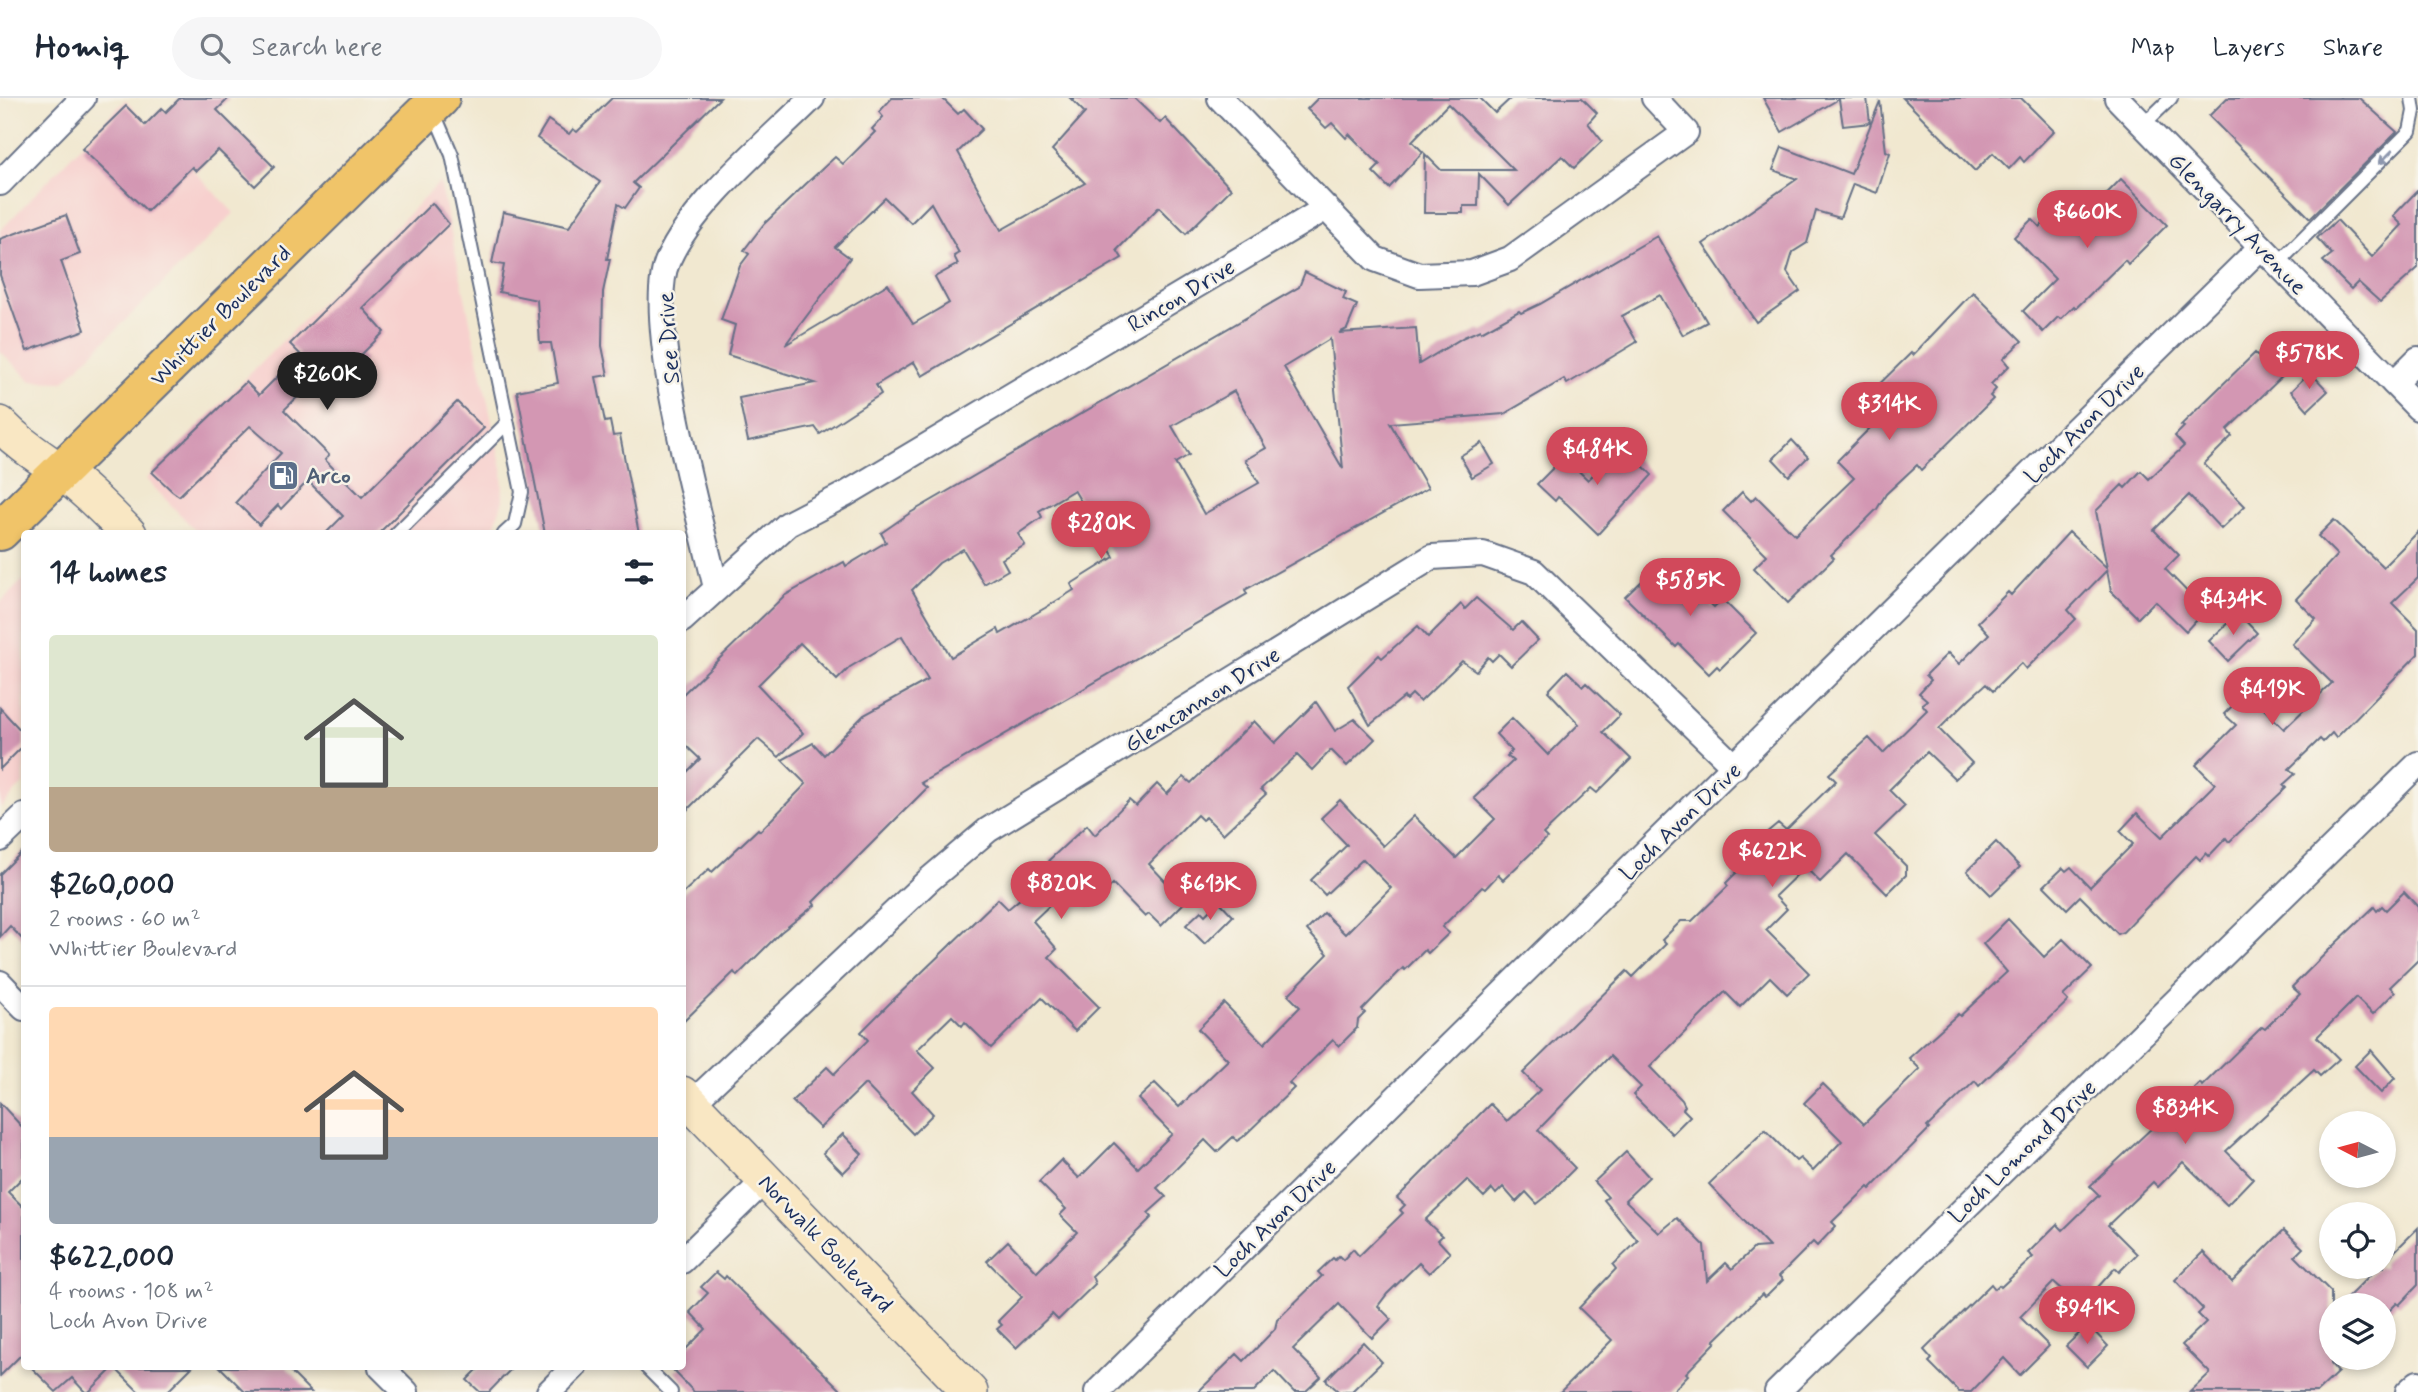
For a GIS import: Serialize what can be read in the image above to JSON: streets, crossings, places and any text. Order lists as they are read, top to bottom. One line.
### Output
{"streets":{"main road":["Whittier Boulevard","Norwalk Boulevard"],"street":["Glengarry Avenue","Rincon Drive","See Drive","Loch Avon Drive","Glencannon Drive","Loch Lomond Drive"]},"crossings":[["Glengarry Avenue","Loch Avon Drive"],["Rincon Drive","See Drive"],["Loch Avon Drive","Glencannon Drive"],["Glencannon Drive","Norwalk Boulevard"]],"places":{"fuel station":["Arco"]},"north":"left","page":{"header":"Homiq","search":"Search here","nav":["Map","Layers","Share"],"price":["$660K","$578K","$260K","$314K","$484K","$280K","$585K","$434K","$419K","$622K","$820K","$613K","$834K","$941K"],"heading":"14 homes","list":[{"name":"$260,000","note":"2 rooms · 60 m² · Whittier Boulevard"},{"name":"$622,000","note":"4 rooms · 108 m² · Loch Avon Drive"}]}}
